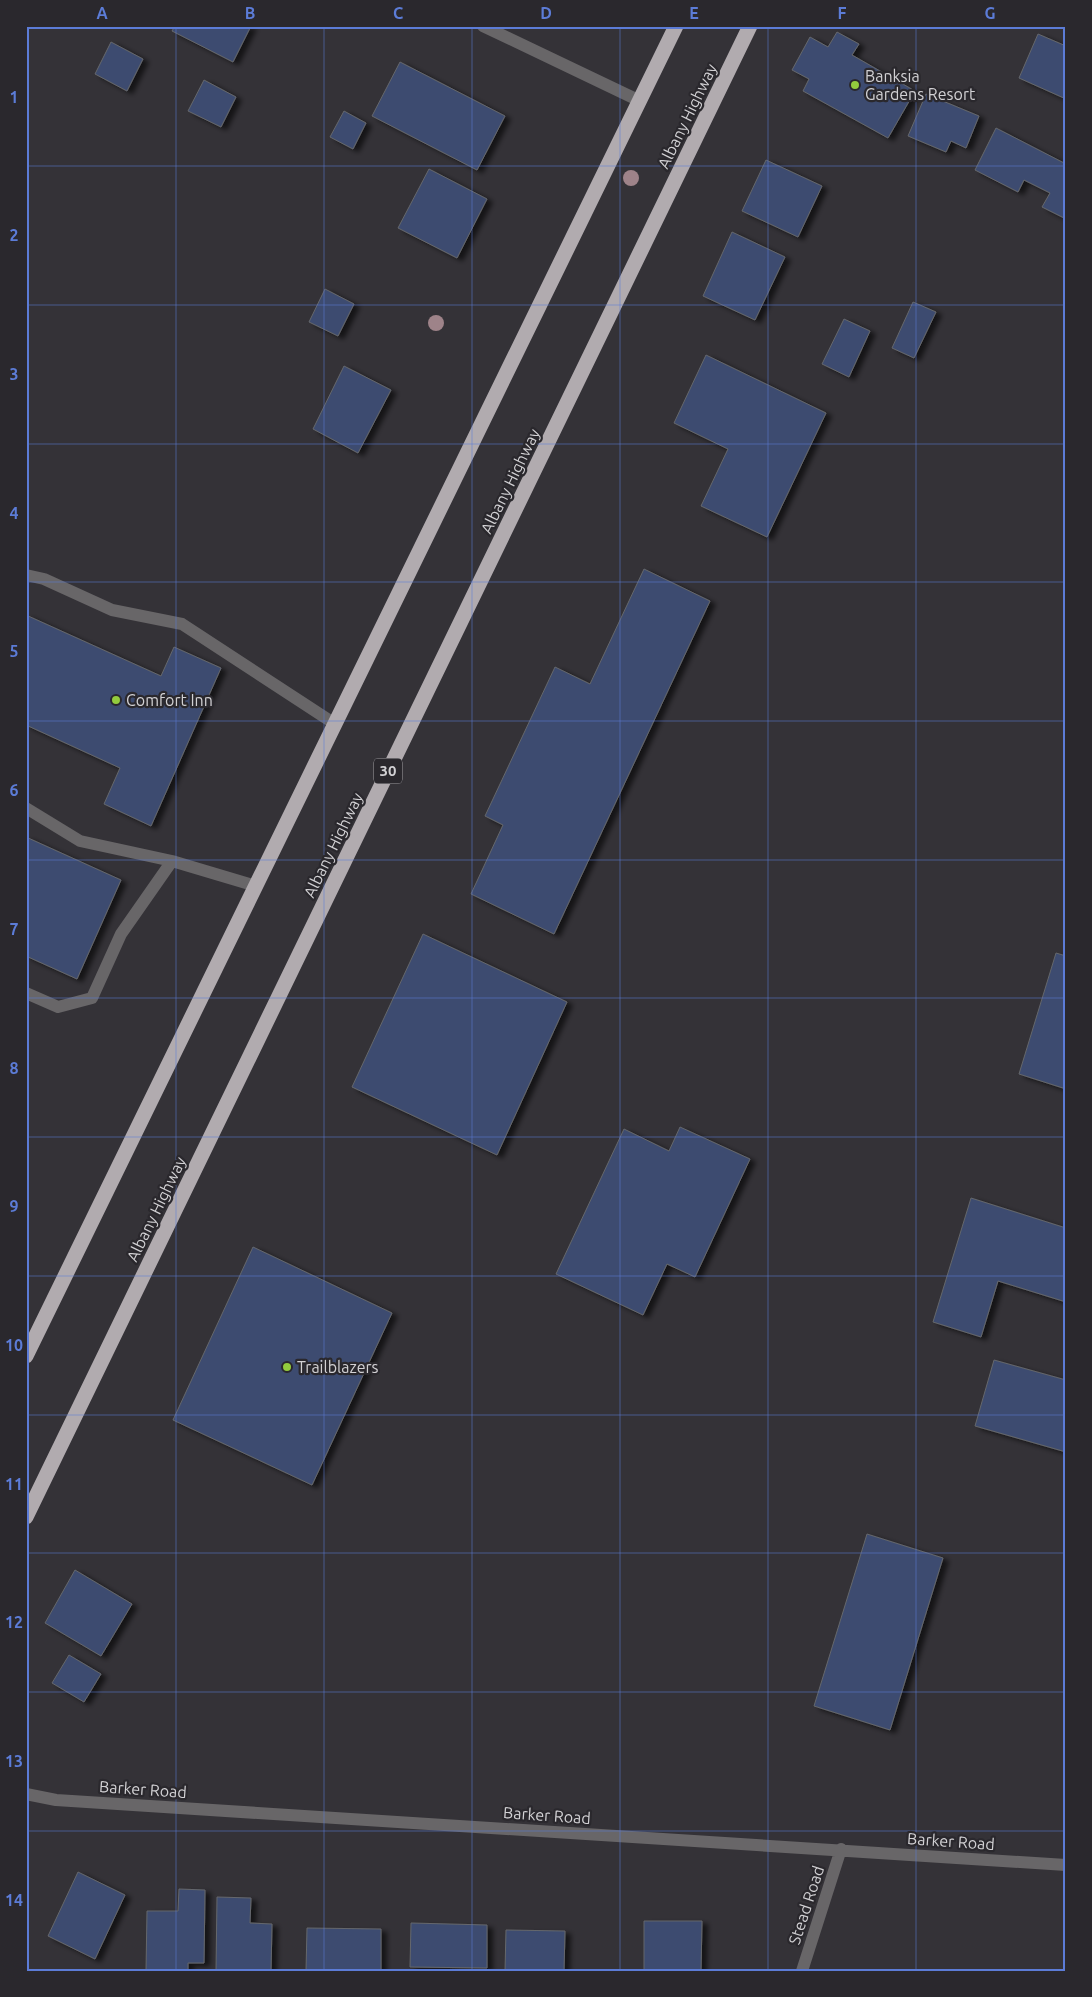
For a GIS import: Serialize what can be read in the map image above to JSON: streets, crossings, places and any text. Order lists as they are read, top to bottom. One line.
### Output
{"streets":{"highway":["Albany Highway","30"],"street":["Barker Road","Stead Road"]},"crossings":[["Barker Road","Stead Road"]],"places":["Banksia Gardens Resort","Comfort Inn","Trailblazers"],"grid":{"columns":["A","B","C","D","E","F","G"],"rows":["1","2","3","4","5","6","7","8","9","10","11","12","13","14"]}}
